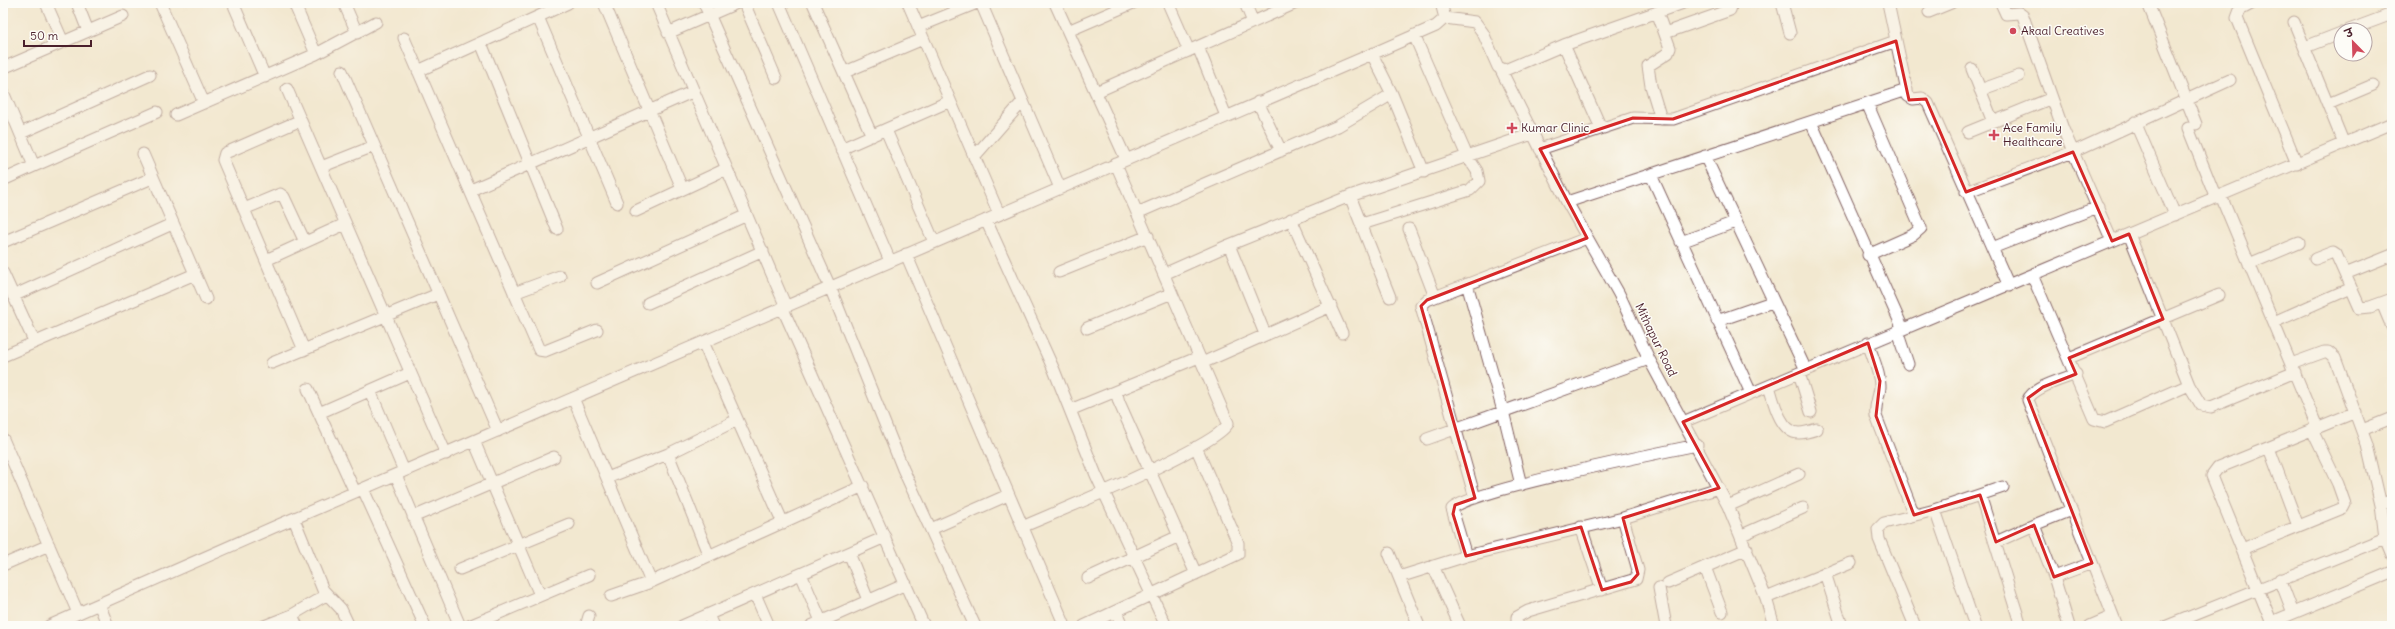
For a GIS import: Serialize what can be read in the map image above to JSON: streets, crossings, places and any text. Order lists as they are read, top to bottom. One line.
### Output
{"streets":{"street":["Mithapur Road"]},"places":{"other":["Akaal Creatives"],"health":["Kumar Clinic","Ace Family Healthcare"]},"scale_bar":"50 m","north":"top left"}
